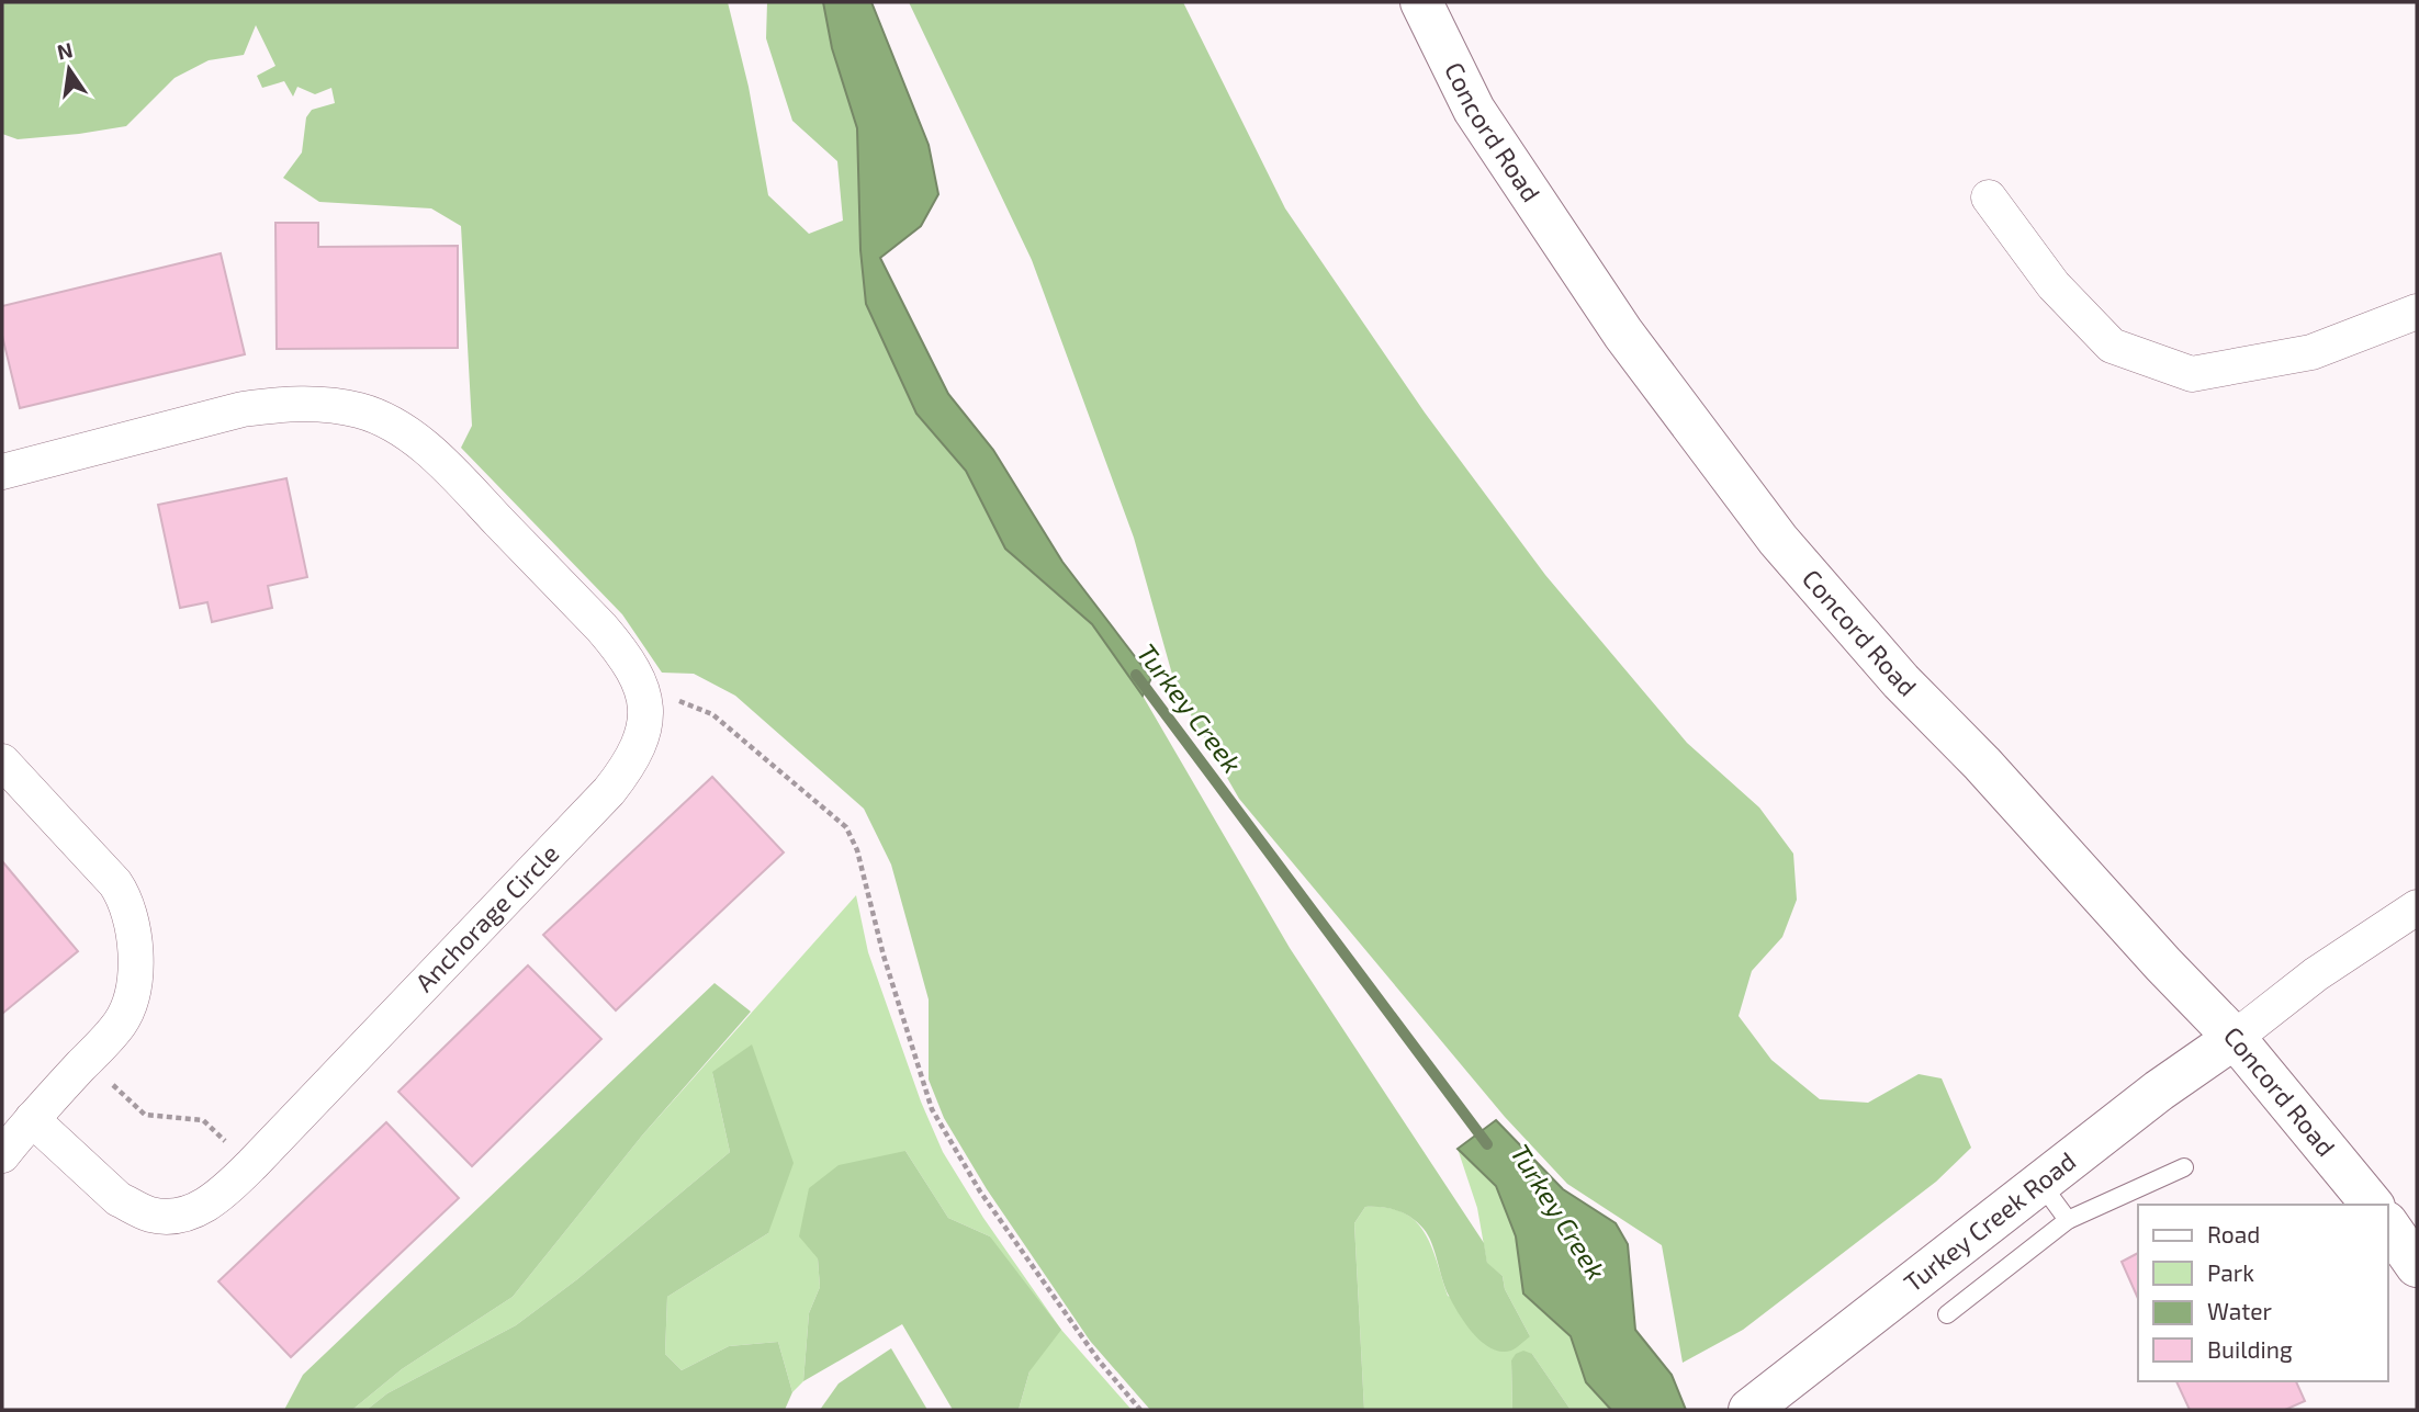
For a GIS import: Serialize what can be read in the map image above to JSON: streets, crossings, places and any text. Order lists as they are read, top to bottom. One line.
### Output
{"streets":{"main road":["Concord Road","Turkey Creek Road"],"street":["Anchorage Circle"]},"crossings":[["Concord Road","Turkey Creek Road"]],"water":["Turkey Creek"],"legend":["Road","Park","Water","Building"],"north":"top"}
